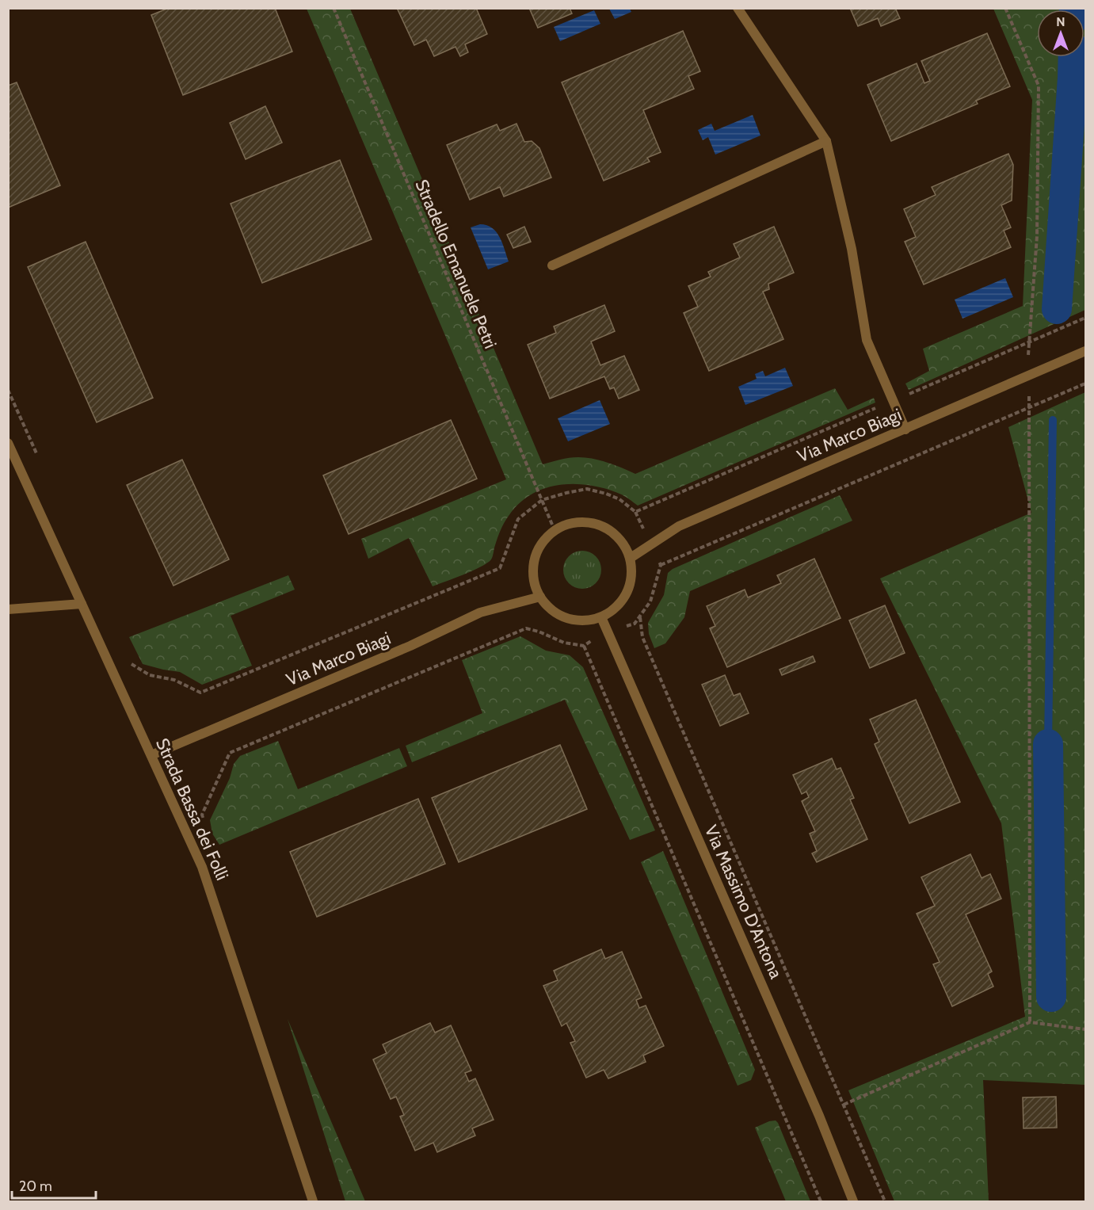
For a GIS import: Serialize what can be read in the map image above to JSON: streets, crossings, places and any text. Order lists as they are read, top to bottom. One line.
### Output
{"streets":{"street":["Via Marco Biagi","Strada Bassa dei Folli","Via Massimo D'Antona"],"path":["Stradello Emanuele Petri"]},"crossings":[["Stradello Emanuele Petri","Via Marco Biagi"],["Stradello Emanuele Petri","Via Massimo D'Antona"],["Via Marco Biagi","Strada Bassa dei Folli"],["Via Marco Biagi","Via Massimo D'Antona"]],"scale_bar":"20 m","north":"top"}
